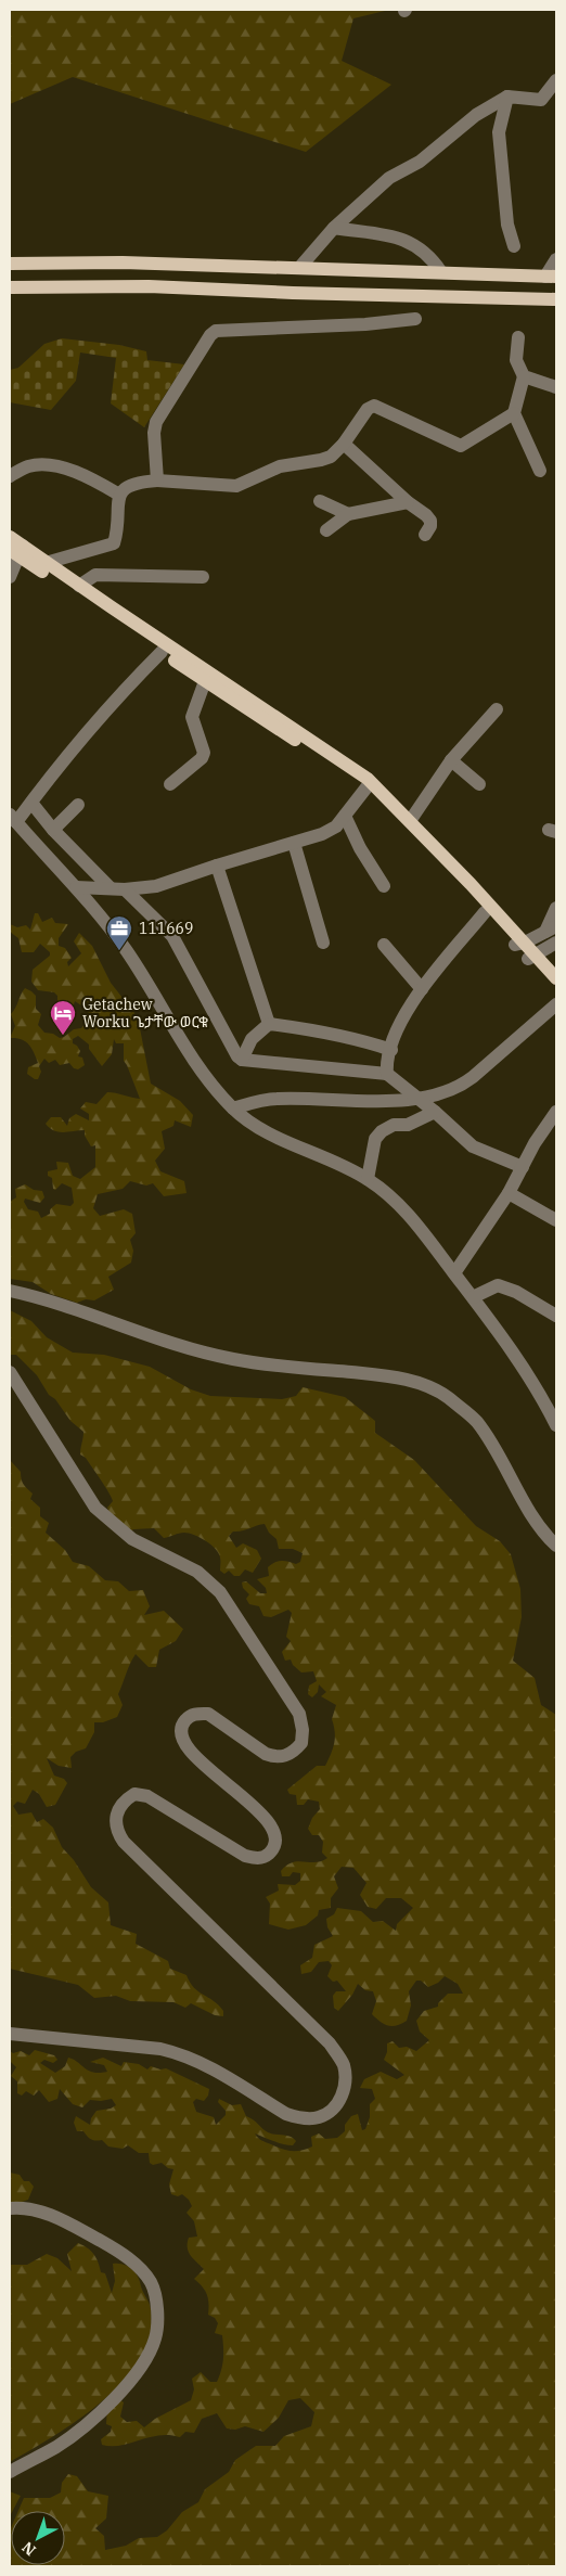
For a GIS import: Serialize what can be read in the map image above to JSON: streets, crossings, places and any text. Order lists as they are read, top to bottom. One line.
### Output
{"places":{"office":["111669"],"hotel":["Getachew Worku ጌታቸው ወርቁ"]},"north":"bottom left"}
